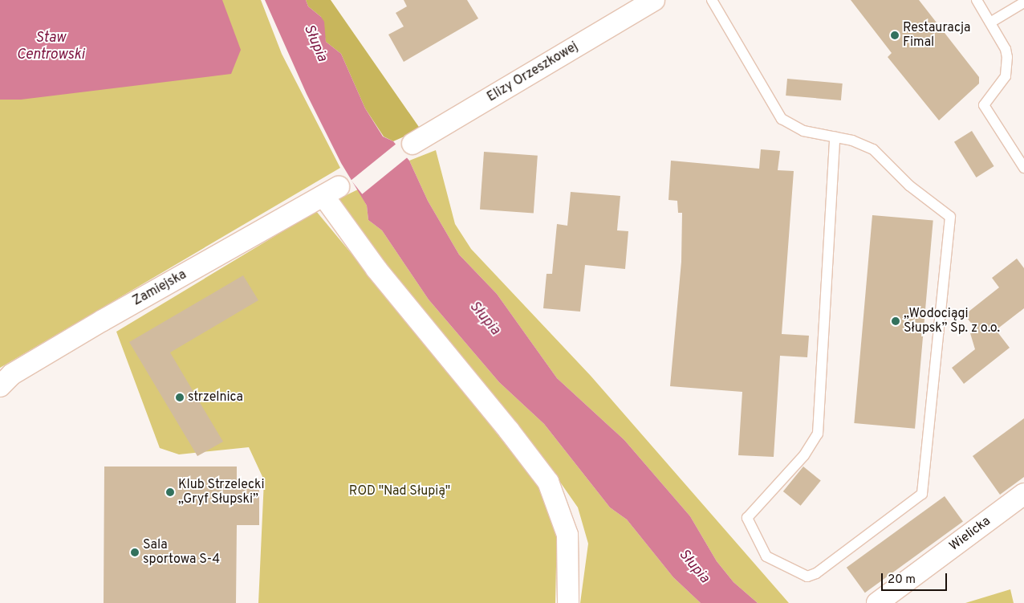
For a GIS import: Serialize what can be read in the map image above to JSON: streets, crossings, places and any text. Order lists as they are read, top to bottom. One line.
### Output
{"streets":{"street":["Elizy Orzeszkowej","Zamiejska","Wielicka"]},"water":["Staw Centrowski","Słupia"],"parks":["ROD \"Nad Słupią\""],"places":["Restauracja Fimal","„Wodociągi Słupsk” Sp. z o.o.","strzelnica","Klub Strzelecki „Gryf Słupski”","Sala sportowa S-4"],"scale_bar":"20 m"}
